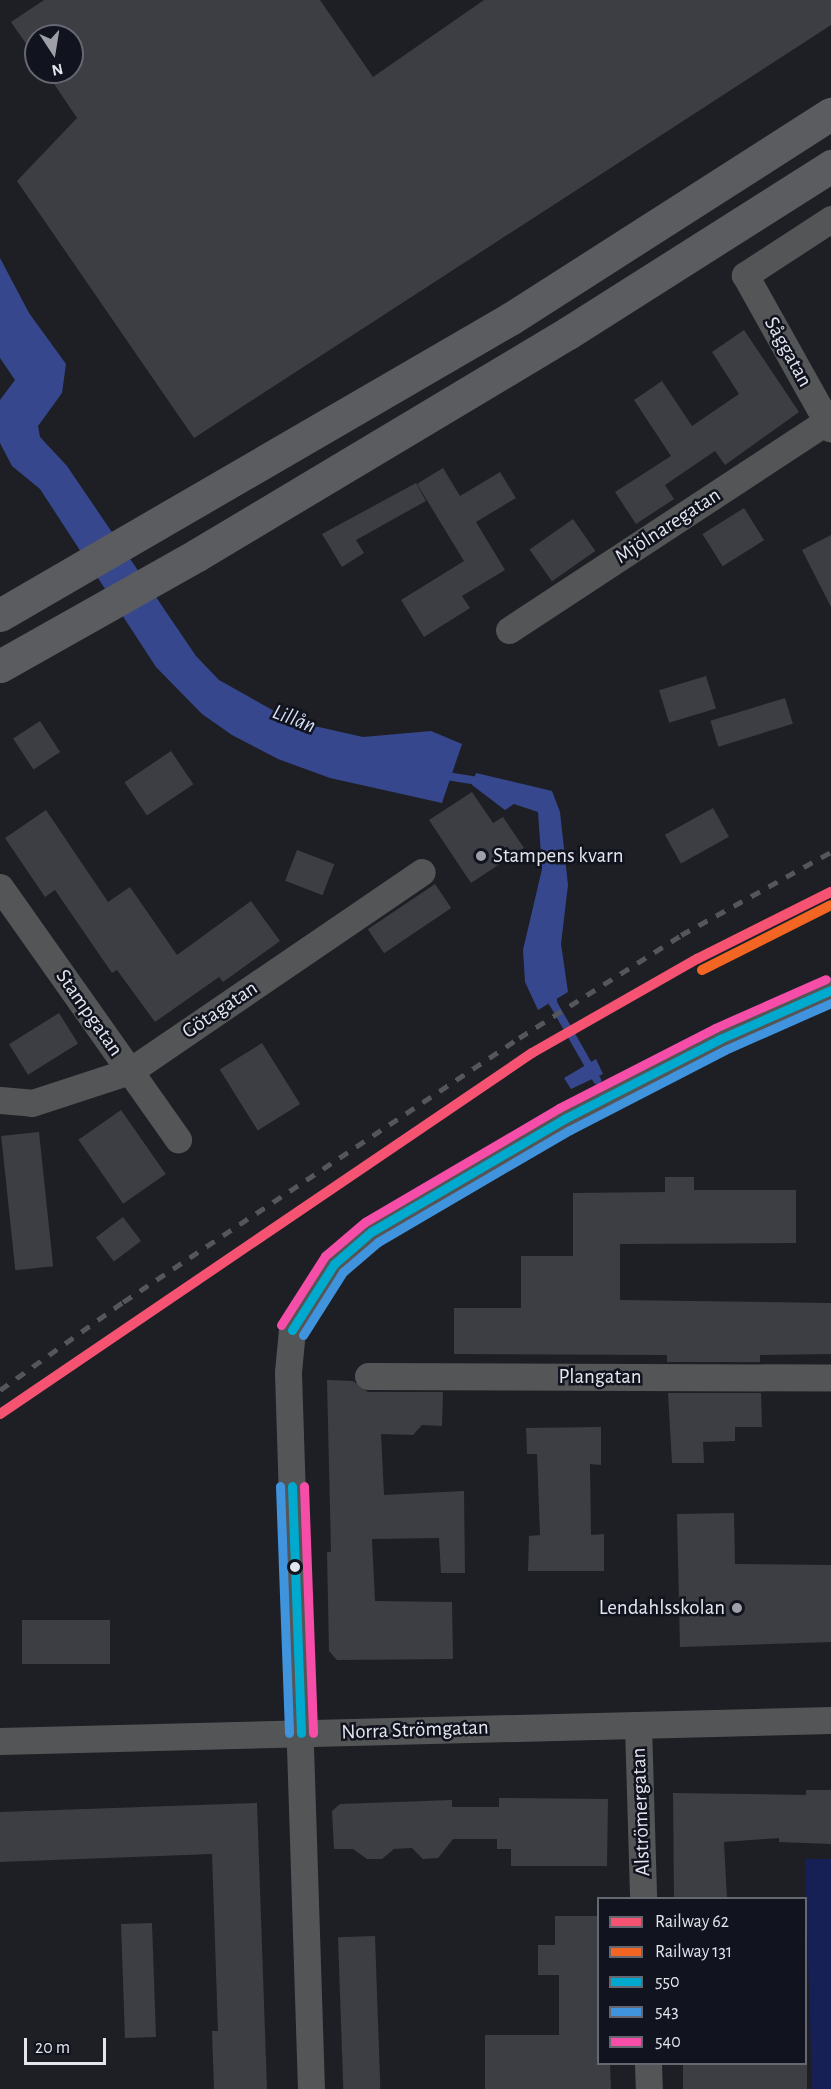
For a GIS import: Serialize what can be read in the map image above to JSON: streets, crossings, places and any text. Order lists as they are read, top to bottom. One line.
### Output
{"streets":{"street":["Såggatan","Mjölnaregatan","Götagatan","Stampgatan","Plangatan","Norra Strömgatan","Alströmergatan"]},"crossings":[["Såggatan","Mjölnaregatan"],["Götagatan","Stampgatan"],["Norra Strömgatan","Alströmergatan"]],"water":["Lillån"],"places":["Stampens kvarn","Lendahlsskolan"],"lines":["rail line 62","rail line 131","transit line 540","transit line 550","transit line 543"],"legend":["Railway 62","Railway 131","550","543","540"],"scale_bar":"20 m","north":"bottom"}
